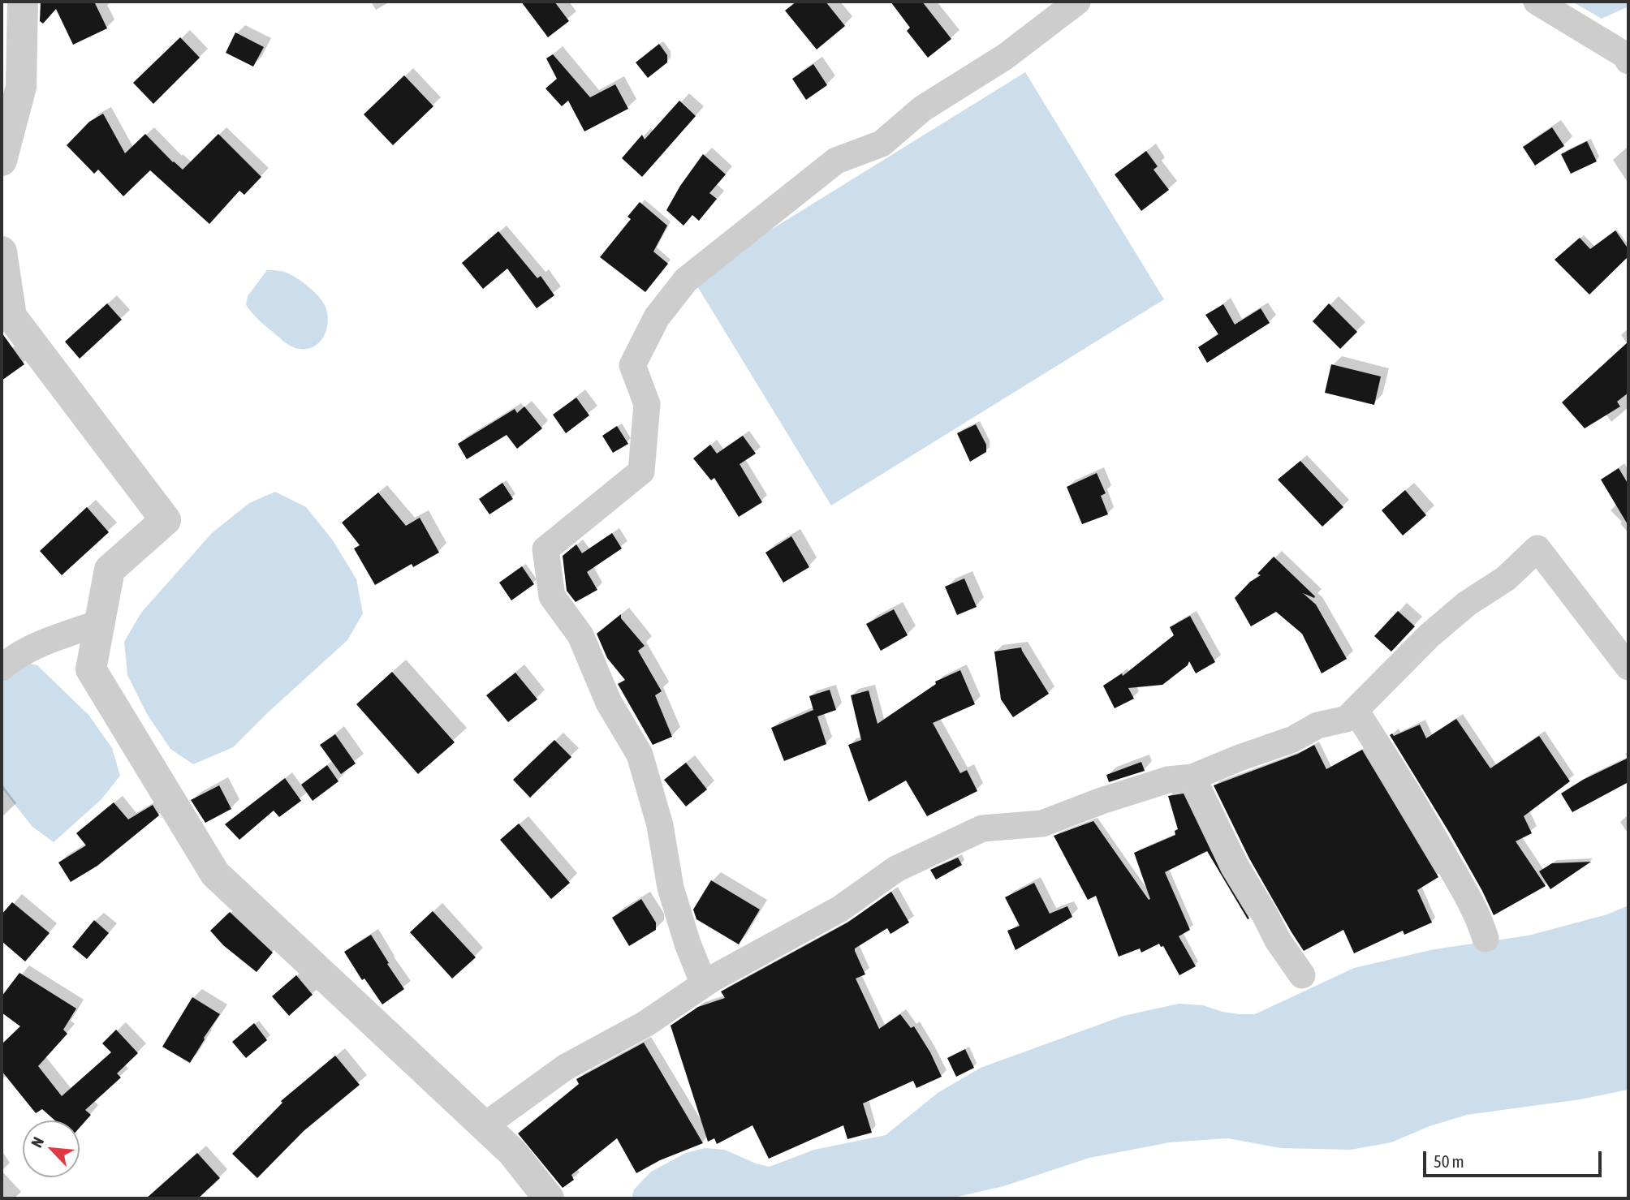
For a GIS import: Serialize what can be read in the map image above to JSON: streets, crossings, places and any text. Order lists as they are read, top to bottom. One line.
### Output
{"scale_bar":"50 m","north":"top left"}
